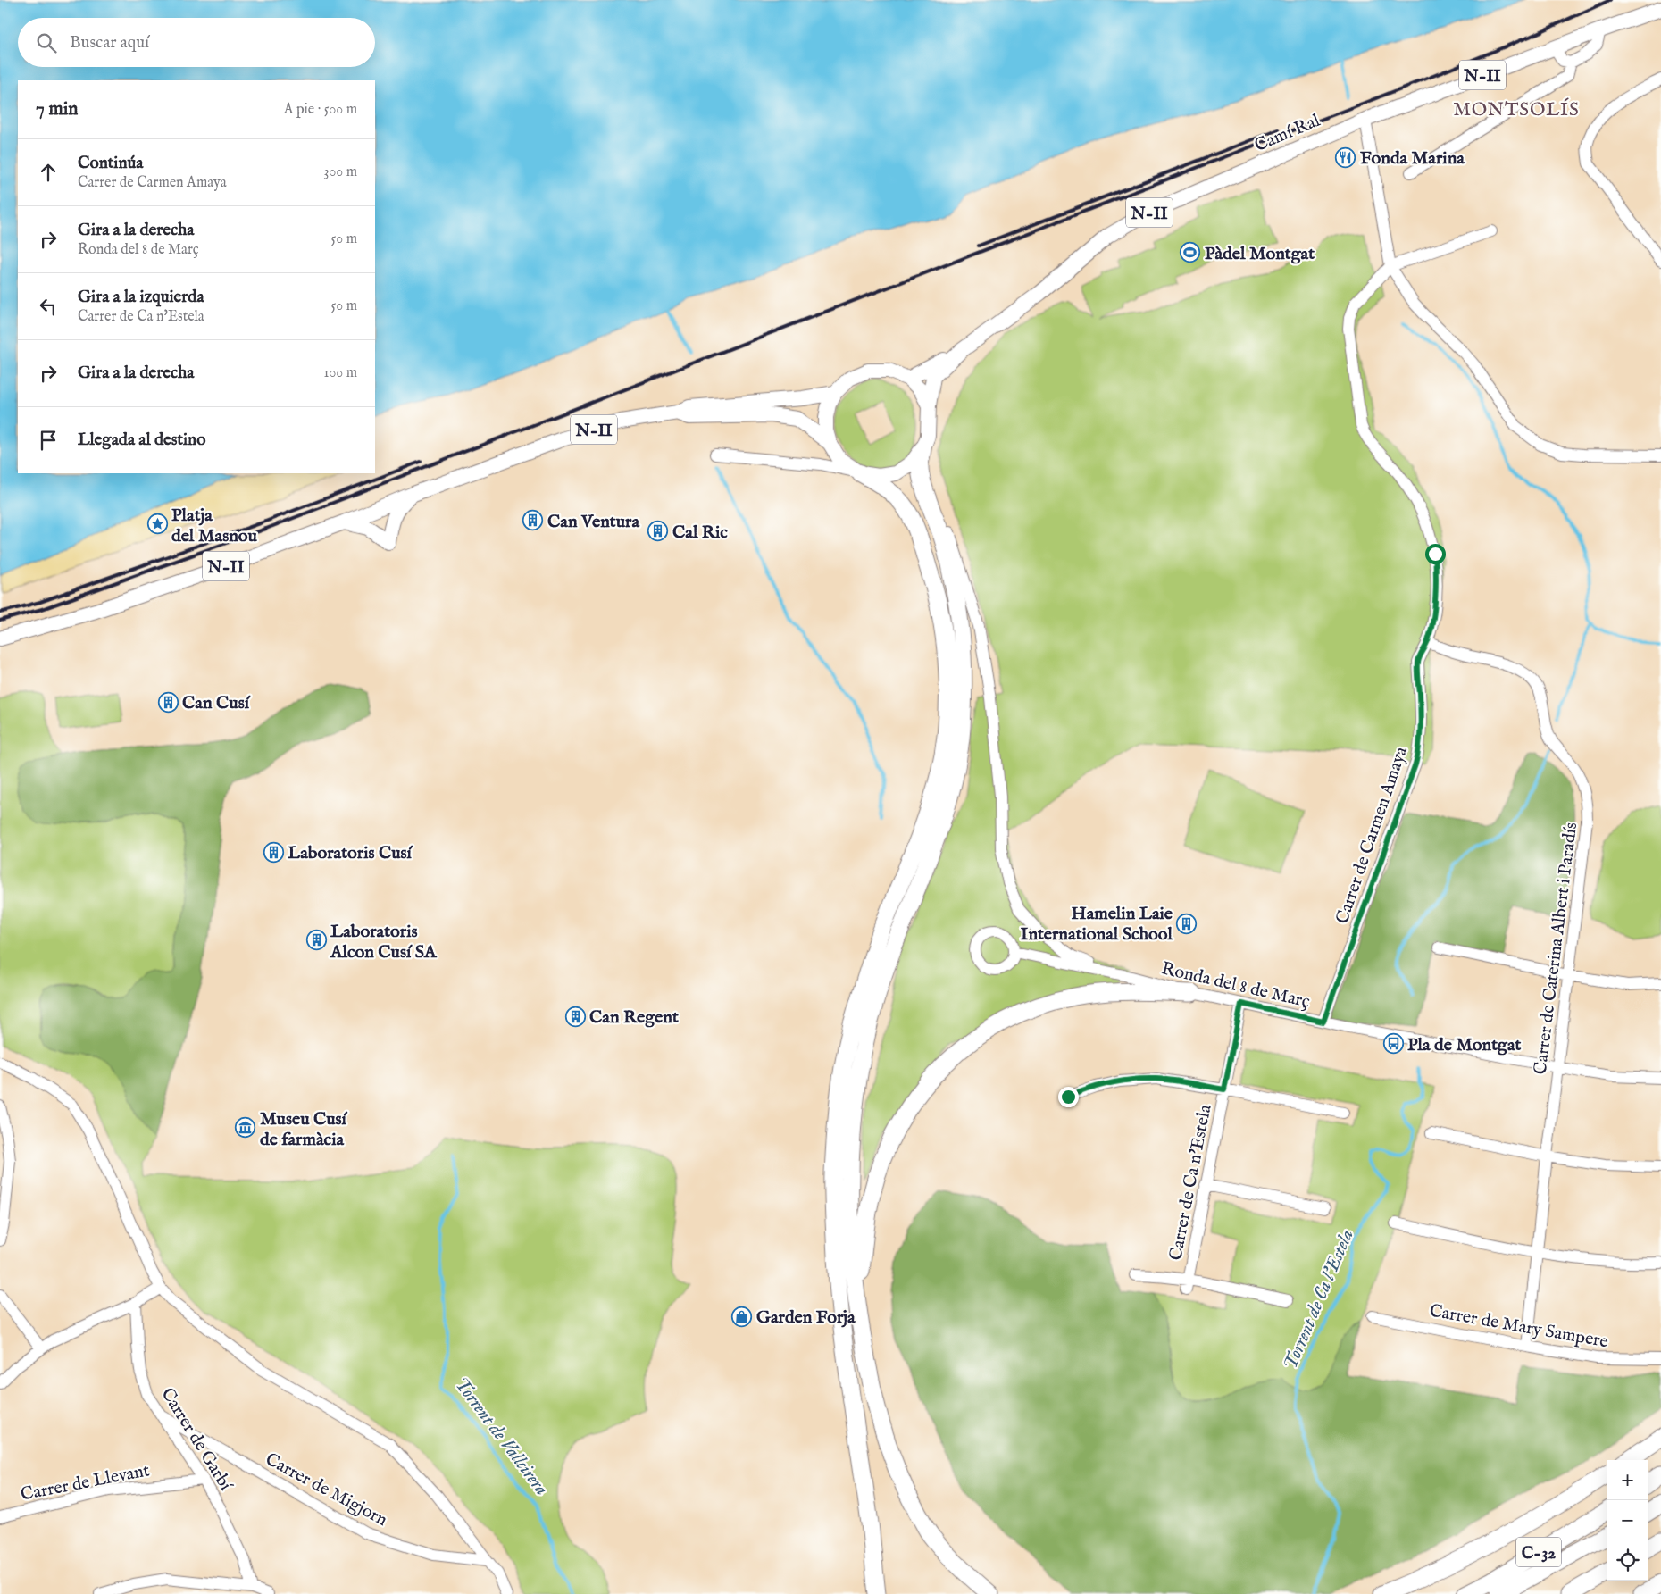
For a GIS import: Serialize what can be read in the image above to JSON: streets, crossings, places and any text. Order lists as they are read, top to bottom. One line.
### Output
{"streets":{"highway":["C-32"],"main road":["N-II","Camí Ral"],"street":["Carrer de Carmen Amaya","Carrer de Caterina Albert i Paradís","Ronda del 8 de Març","Carrer de Ca n'Estela","Carrer de Mary Sampere","Carrer de Garbí","Carrer de Llevant","Carrer de Migjorn"]},"crossings":[["N-II","Camí Ral"],["Carrer de Carmen Amaya","Carrer de Caterina Albert i Paradís"],["Carrer de Carmen Amaya","Ronda del 8 de Març"],["Carrer de Caterina Albert i Paradís","Ronda del 8 de Març"],["Carrer de Caterina Albert i Paradís","Carrer de Mary Sampere"],["Ronda del 8 de Març","Carrer de Ca n'Estela"],["Carrer de Garbí","Carrer de Llevant"],["Carrer de Garbí","Carrer de Migjorn"]],"districts":["MONTSOLÍS"],"water":["Torrent de Ca l'Estela","Torrent de Vallcirera"],"places":{"restaurant":["Fonda Marina"],"sports":["Pàdel Montgat"],"building":["Can Ventura","Cal Ric","Can Cusí","Laboratoris Cusí","Hamelin Laie International School","Laboratoris Alcon Cusí SA","Can Regent"],"place":["Platja del Masnou"],"bus stop":["Pla de Montgat"],"museum":["Museu Cusí de farmàcia"],"shop":["Garden Forja"]},"page":{"search":"Buscar aquí","heading":["7 min","A pie · 500 m"],"list":[["Continúa","Carrer de Carmen Amaya","300 m"],["Gira a la derecha","Ronda del 8 de Març","50 m"],["Gira a la izquierda","Carrer de Ca n'Estela","50 m"],["Gira a la derecha","100 m"],"Llegada al destino"],"map_buttons":["+","−"]}}
